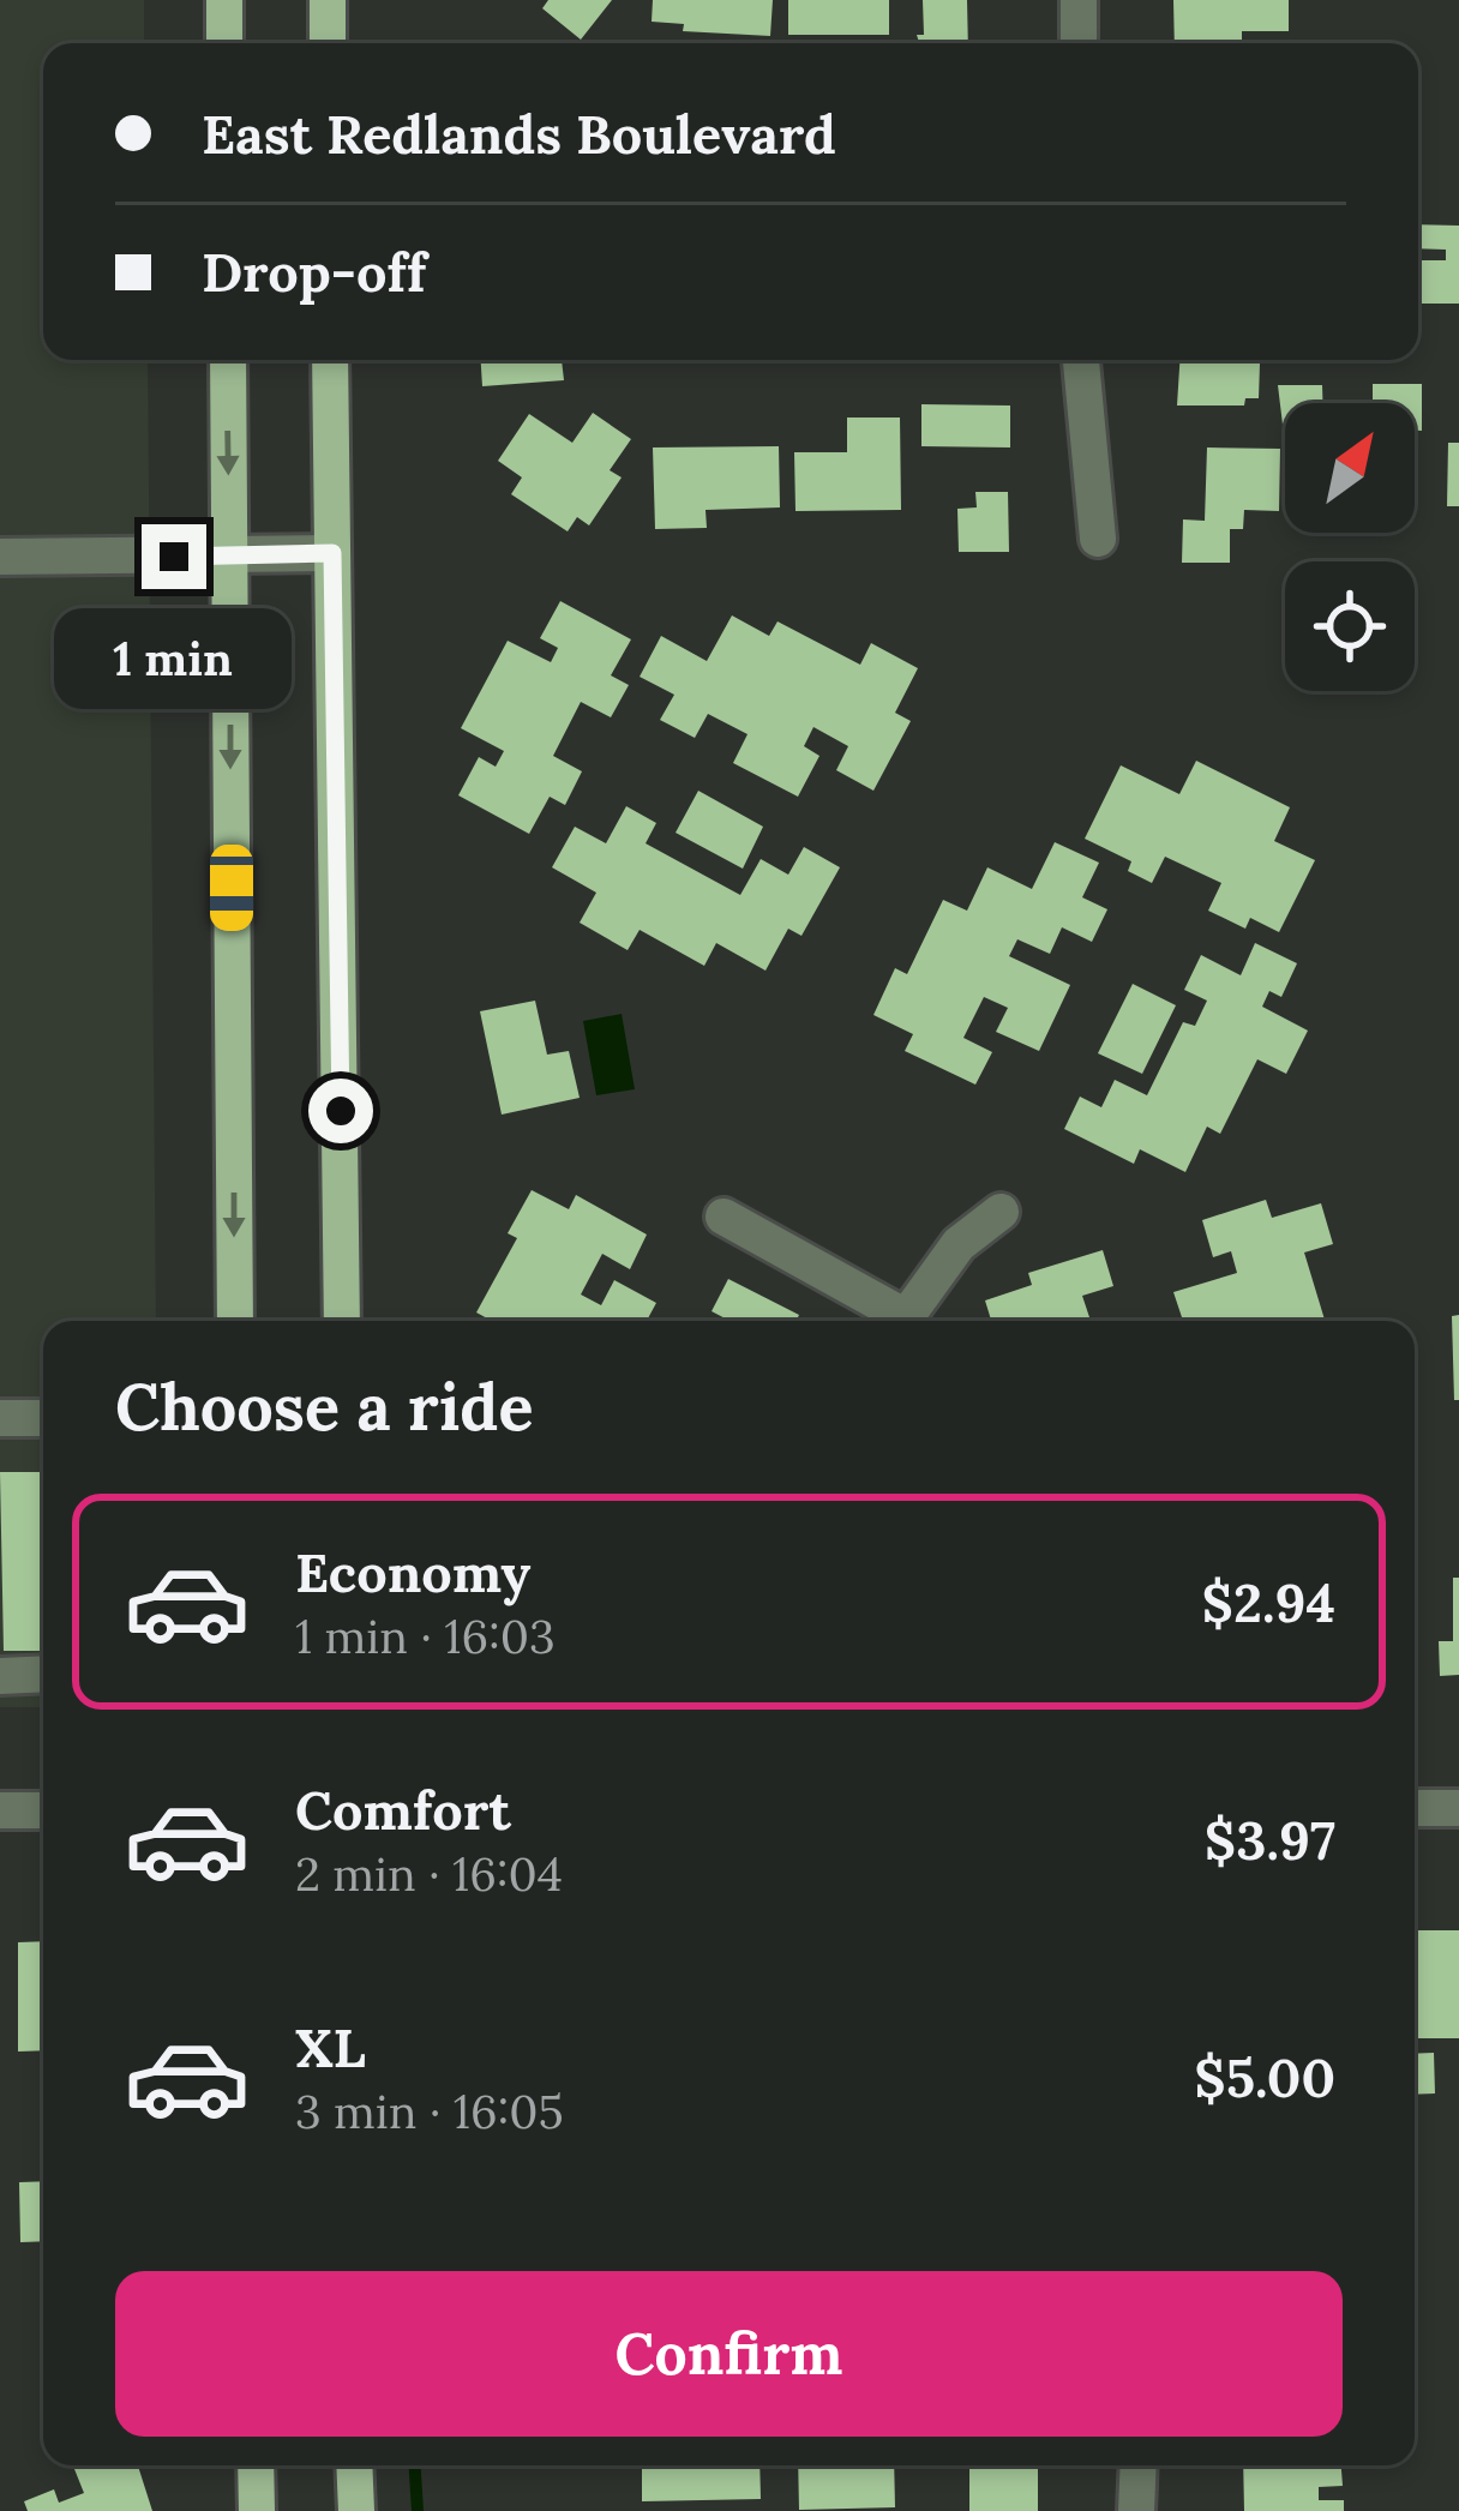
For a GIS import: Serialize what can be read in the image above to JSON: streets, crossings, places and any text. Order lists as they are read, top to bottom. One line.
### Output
{"north":"top right","page":{"banner":["East Redlands Boulevard","Drop-off"],"bubble":"1 min","heading":"Choose a ride","list":[{"name":"Economy","note":"1 min · 16:03","value":"$2.94"},{"name":"Comfort","note":"2 min · 16:04","value":"$3.97"},{"name":"XL","note":"3 min · 16:05","value":"$5.00"}],"buttons":"Confirm"}}
